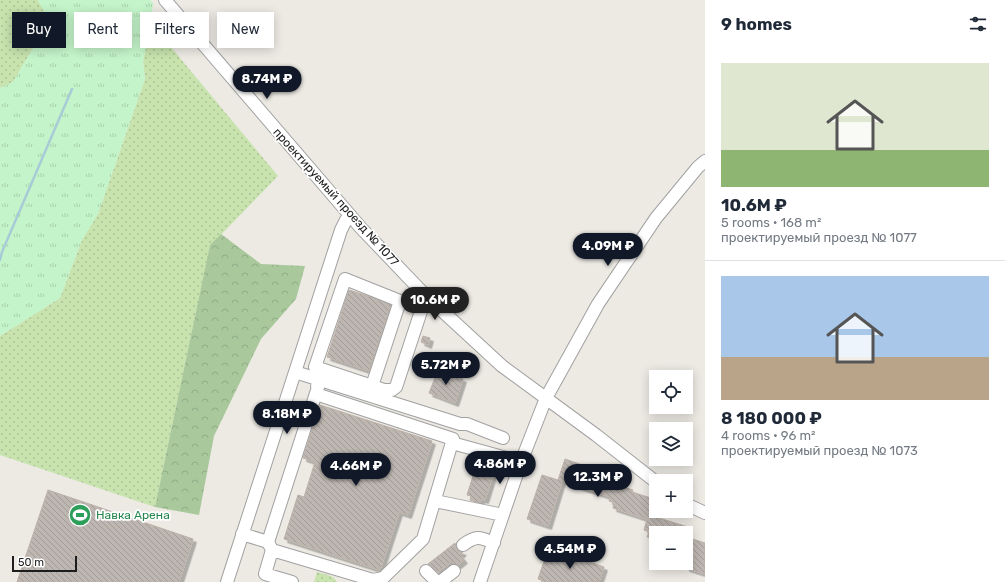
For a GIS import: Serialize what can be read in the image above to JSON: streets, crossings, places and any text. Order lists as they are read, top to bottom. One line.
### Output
{"streets":{"street":["проектируемый проезд № 1077"]},"places":{"sports":["Навка Арена"]},"scale_bar":"50 m","page":{"heading":"9 homes","chip":["Buy","Rent","Filters","New"],"list":[{"name":"10.6M ₽","note":"5 rooms · 168 m² · проектируемый проезд № 1077"},{"name":"8 180 000 ₽","note":"4 rooms · 96 m² · проектируемый проезд № 1073"}],"price":["8.74M ₽","4.09M ₽","10.6M ₽","5.72M ₽","8.18M ₽","4.86M ₽","4.66M ₽","12.3M ₽","4.54M ₽"],"map_buttons":["+","−"],"scale":"50 m"}}
